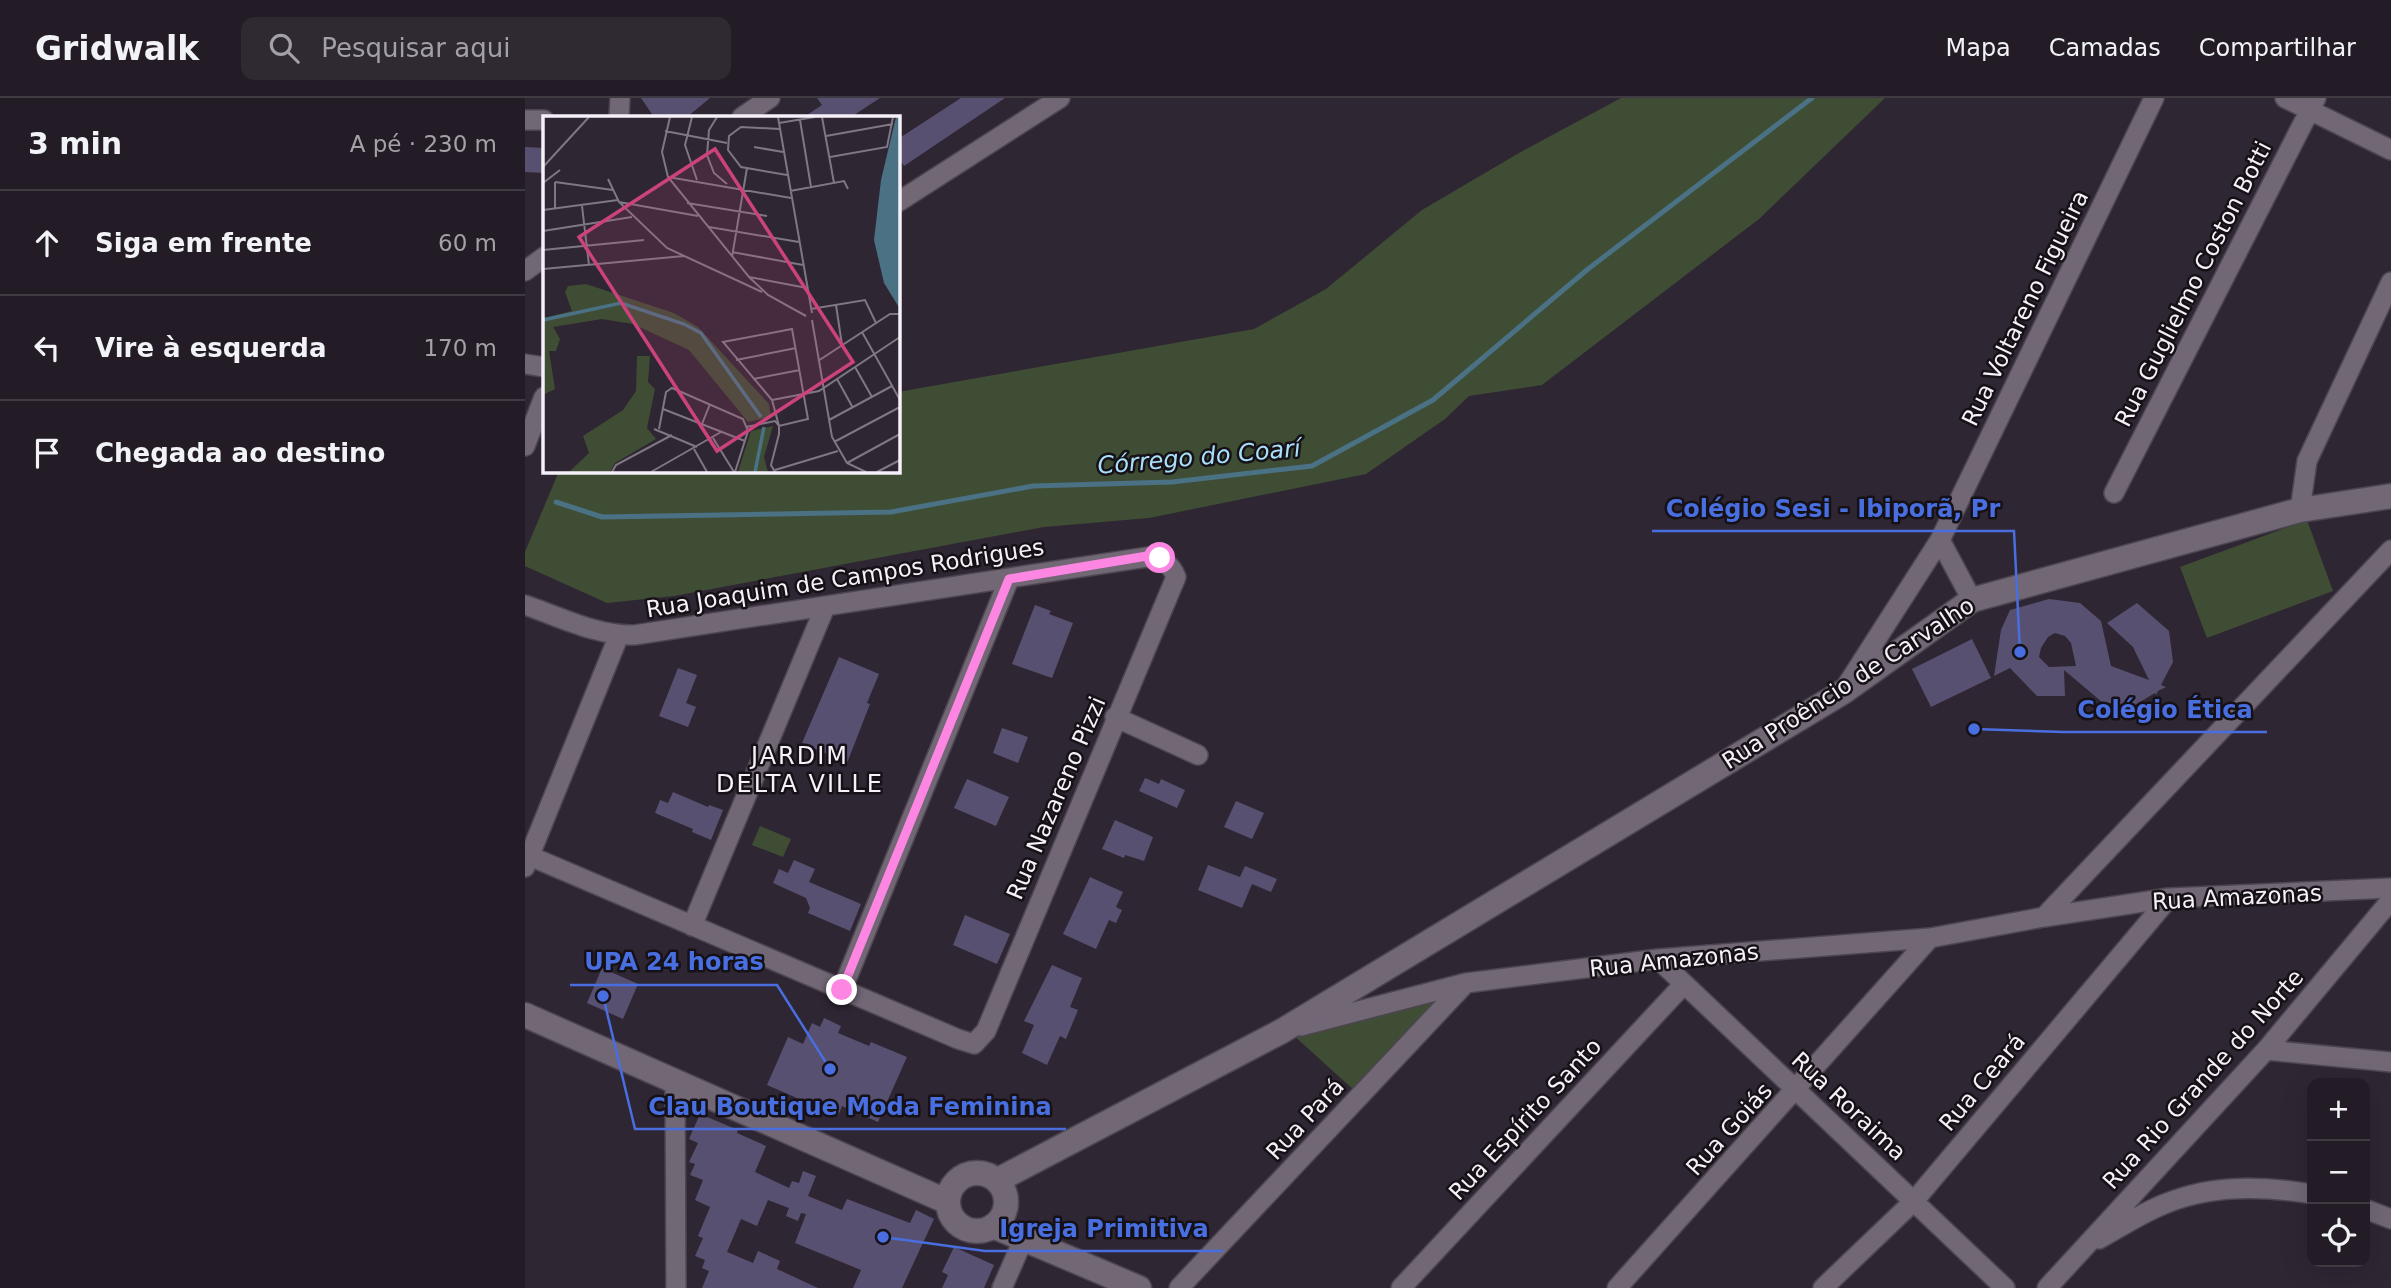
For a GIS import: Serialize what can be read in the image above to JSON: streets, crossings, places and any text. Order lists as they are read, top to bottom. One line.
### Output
{"streets":{"street":["Rua Guglielmo Coston Botti","Rua Voltareno Figueira","Rua Joaquim de Campos Rodrigues","Rua Proêncio de Carvalho","Rua Nazareno Pizzi","Rua Amazonas","Rua Rio Grande do Norte","Rua Ceará","Rua Roraima","Rua Pará","Rua Espírito Santo","Rua Goiás"]},"crossings":[["Rua Voltareno Figueira","Rua Proêncio de Carvalho"],["Rua Joaquim de Campos Rodrigues","Rua Nazareno Pizzi"],["Rua Proêncio de Carvalho","Rua Amazonas"],["Rua Amazonas","Rua Ceará"],["Rua Amazonas","Rua Roraima"],["Rua Amazonas","Rua Pará"],["Rua Amazonas","Rua Goiás"],["Rua Ceará","Rua Roraima"],["Rua Roraima","Rua Espírito Santo"],["Rua Roraima","Rua Goiás"]],"districts":["JARDIM DELTA VILLE"],"water":["Córrego do Coarí"],"places":["Colégio Sesi - Ibiporã, Pr","Colégio Ética","Clau Boutique Moda Feminina","UPA 24 horas","Igreja Primitiva"],"page":{"header":"Gridwalk","search":"Pesquisar aqui","nav":["Mapa","Camadas","Compartilhar"],"heading":["3 min","A pé · 230 m"],"list":[["Siga em frente","60 m"],["Vire à esquerda","170 m"],"Chegada ao destino"],"map_buttons":["+","−"]}}
